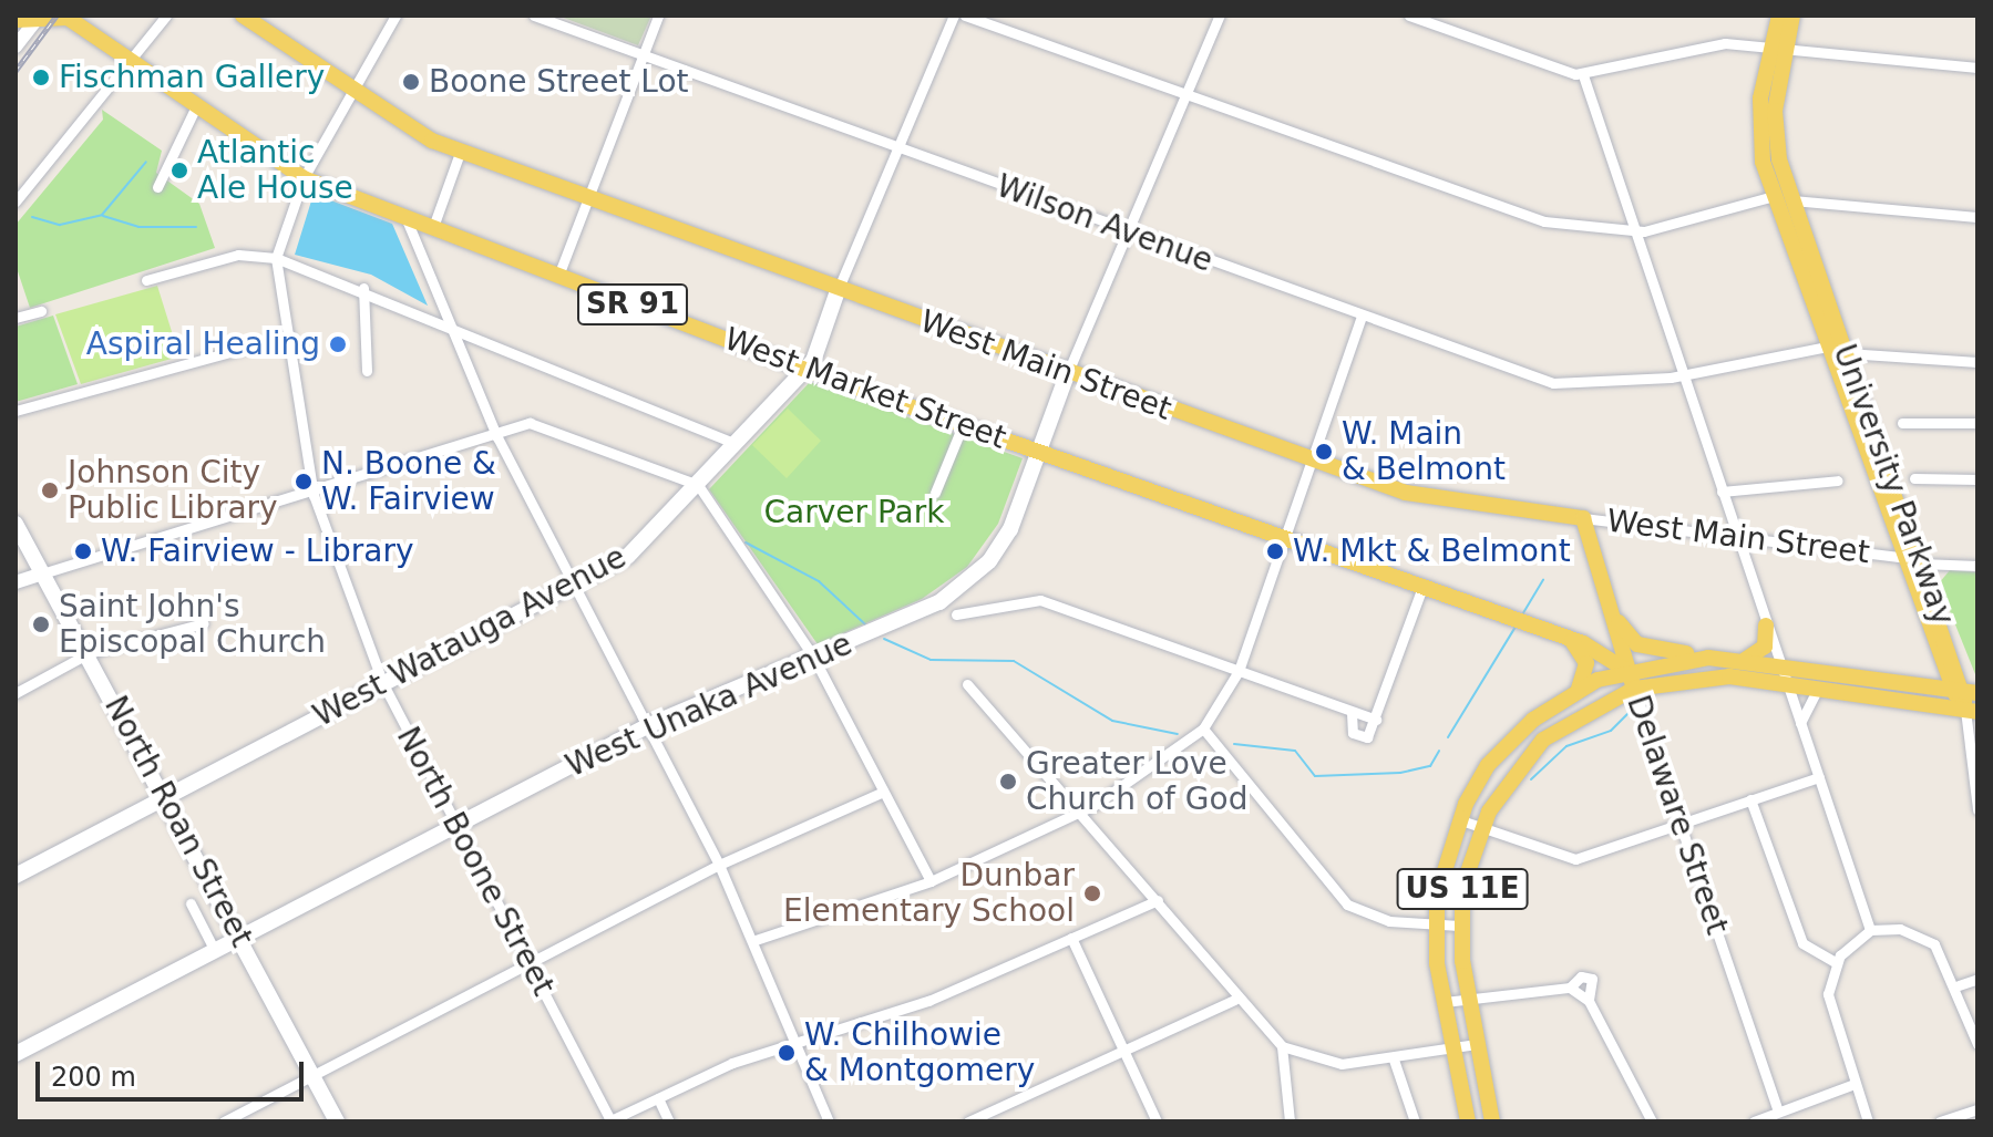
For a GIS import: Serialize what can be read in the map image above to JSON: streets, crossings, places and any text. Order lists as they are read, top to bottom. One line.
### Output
{"streets":{"main road":["SR 91","West Main Street","West Market Street","University Parkway","West Watauga Avenue","West Unaka Avenue","Delaware Street","North Roan Street","US 11E"],"street":["Wilson Avenue","North Boone Street"]},"crossings":[["Wilson Avenue","University Parkway"],["Wilson Avenue","West Watauga Avenue"],["West Main Street","University Parkway"],["West Main Street","West Watauga Avenue"],["West Main Street","West Unaka Avenue"],["West Main Street","Delaware Street"],["West Main Street","North Boone Street"],["West Market Street","West Watauga Avenue"],["West Market Street","West Unaka Avenue"],["West Market Street","Delaware Street"],["West Market Street","North Boone Street"],["West Market Street","US 11E"],["University Parkway","US 11E"],["West Watauga Avenue","North Roan Street"],["West Watauga Avenue","North Boone Street"],["West Unaka Avenue","North Roan Street"],["West Unaka Avenue","North Boone Street"],["Delaware Street","US 11E"]],"parks":["Carver Park"],"places":["Fischman Gallery","Boone Street Lot","Atlantic Ale House","Aspiral Healing","W. Main & Belmont","N. Boone & W. Fairview","Johnson City Public Library","W. Fairview - Library","W. Mkt & Belmont","Saint John's Episcopal Church","Greater Love Church of God","Dunbar Elementary School","W. Chilhowie & Montgomery"],"scale_bar":"200 m"}
